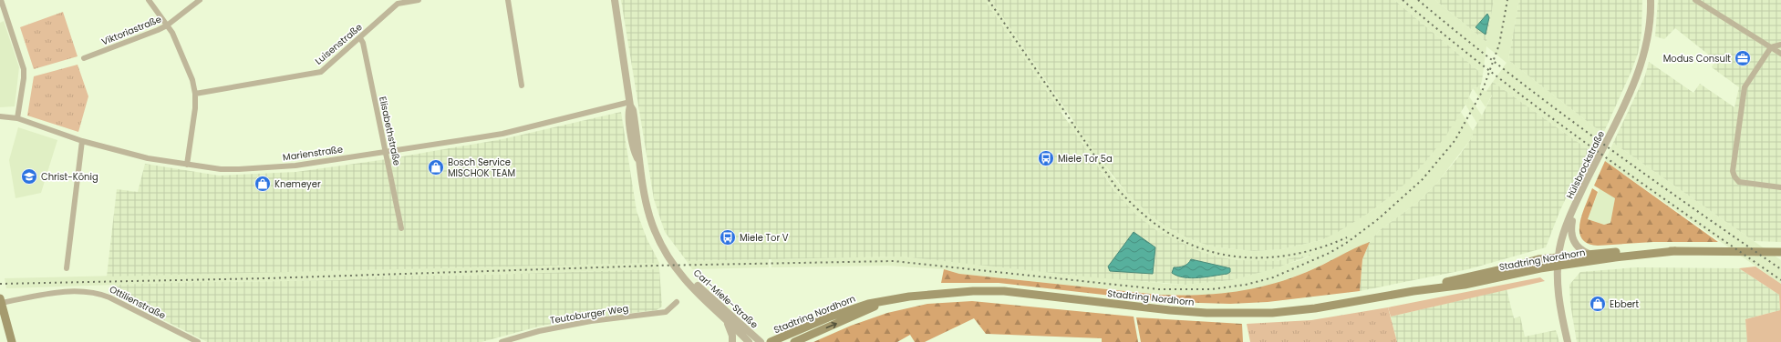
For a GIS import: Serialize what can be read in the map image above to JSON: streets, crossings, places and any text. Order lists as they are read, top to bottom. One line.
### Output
{"streets":{"main road":["Stadtring Nordhorn"],"street":["Viktoriastraße","Luisenstraße","Elisabethstraße","Marienstraße","Hülsbrockstraße","Carl-Miele-Straße","Ottilienstraße","Teutoburger Weg"]},"crossings":[["Luisenstraße","Elisabethstraße"],["Elisabethstraße","Marienstraße"],["Marienstraße","Carl-Miele-Straße"],["Hülsbrockstraße","Stadtring Nordhorn"]],"places":{"office":["Modus Consult"],"bus stop":["Miele Tor 5a","Miele Tor V"],"shop":["Bosch Service MISCHOK TEAM","Knemeyer","Ebbert"],"school or university":["Christ-König"]}}
